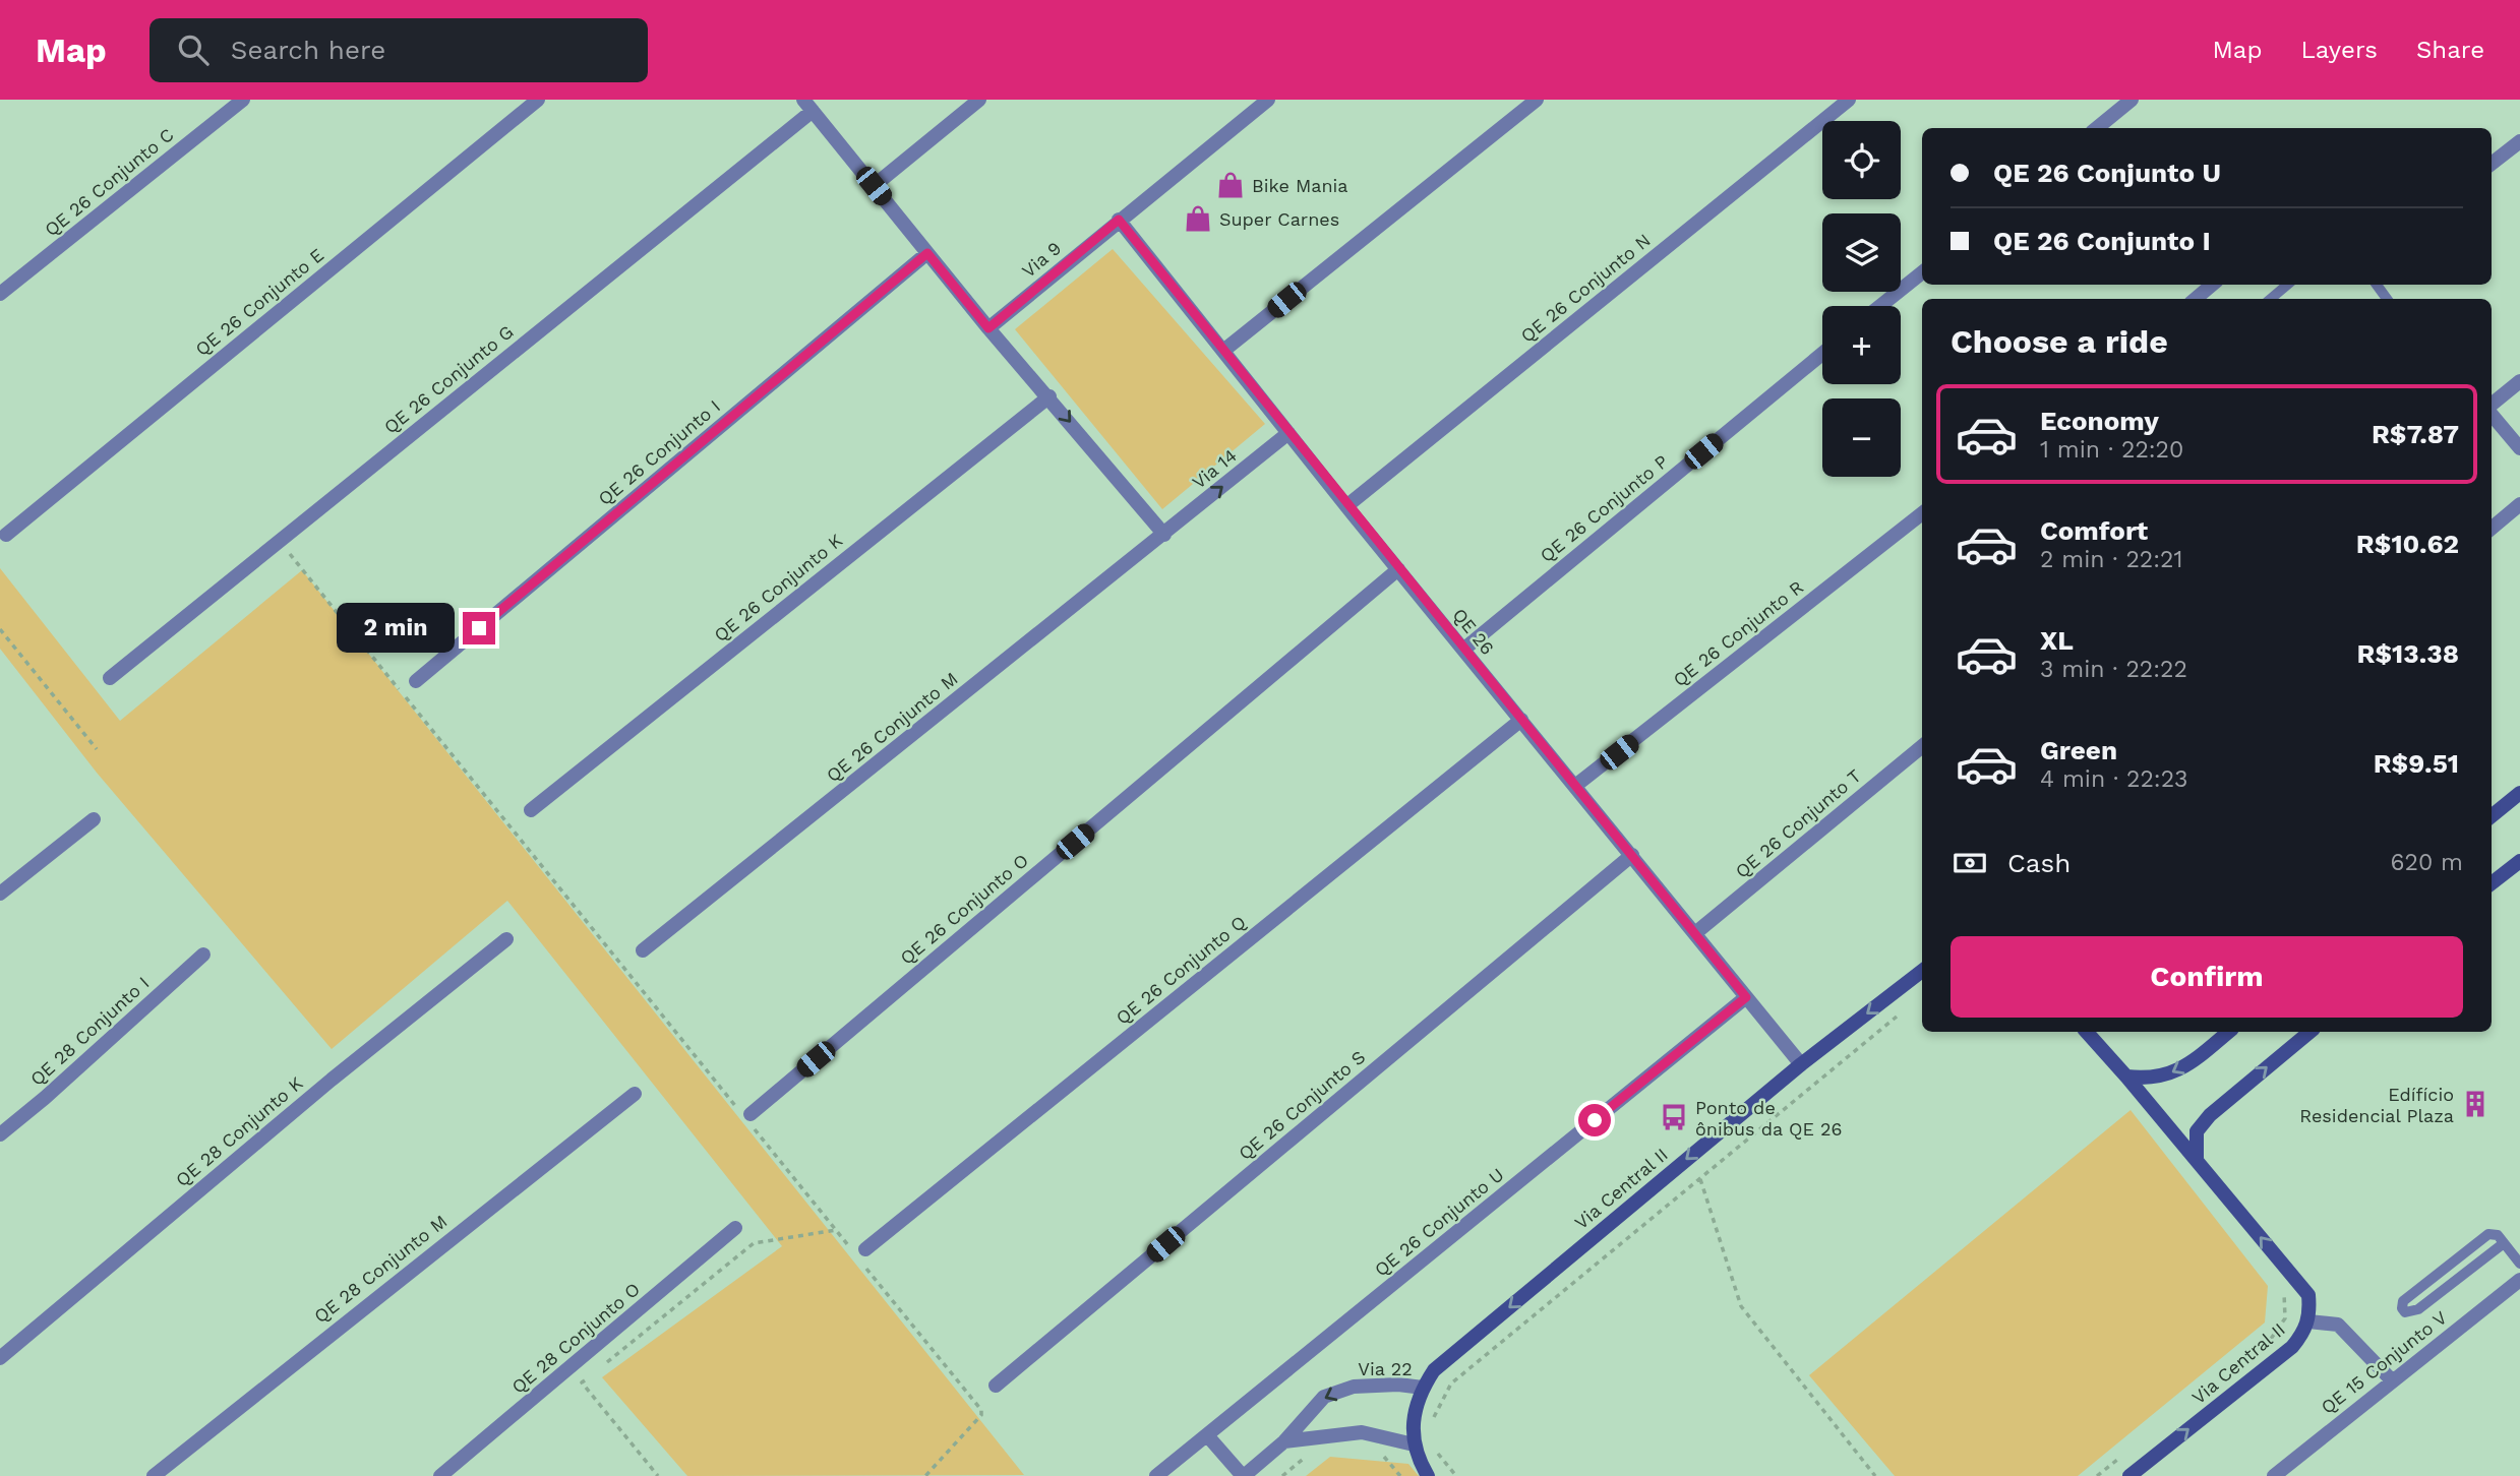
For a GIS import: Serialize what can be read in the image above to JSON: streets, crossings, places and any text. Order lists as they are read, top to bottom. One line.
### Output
{"streets":{"street":["QE 26 Conjunto C","Via 9","QE 26 Conjunto N","QE 26 Conjunto E","QE 26 Conjunto G","QE 26 Conjunto I","Via 14","QE 26 Conjunto P","QE 26 Conjunto K","QE 26","QE 26 Conjunto R","QE 26 Conjunto M","QE 26 Conjunto T","QE 26 Conjunto O","QE 26 Conjunto Q","QE 28 Conjunto I","QE 26 Conjunto S","QE 28 Conjunto K","Via Central II","QE 26 Conjunto U","QE 28 Conjunto M","QE 28 Conjunto O","QE 15 Conjunto V","Via 22"]},"crossings":[["Via 9","QE 26"],["QE 26 Conjunto N","QE 26"],["Via 14","QE 26"],["Via 14","QE 26 Conjunto M"],["QE 26 Conjunto P","QE 26"],["QE 26","QE 26 Conjunto R"],["QE 26","QE 26 Conjunto T"],["QE 26","QE 26 Conjunto O"],["QE 26","QE 26 Conjunto Q"],["QE 26","QE 26 Conjunto S"],["QE 26","Via Central II"],["QE 26","QE 26 Conjunto U"],["Via Central II","Via 22"]],"one_way":["Via 14"],"places":{"shop":["Bike Mania","Super Carnes"],"building":["Edífício Residencial Plaza"],"bus stop":["Ponto de ônibus da QE 26"]},"page":{"header":"Map","search":"Search here","nav":["Map","Layers","Share"],"map_buttons":["+","−"],"banner":["QE 26 Conjunto U","QE 26 Conjunto I"],"heading":"Choose a ride","list":[{"name":"Economy","note":"1 min · 22:20","value":"R$7.87"},{"name":"Comfort","note":"2 min · 22:21","value":"R$10.62"},{"name":"XL","note":"3 min · 22:22","value":"R$13.38"},{"name":"Green","note":"4 min · 22:23","value":"R$9.51"}],"bubble":"2 min","pay":["Cash","620 m"],"buttons":"Confirm"}}
